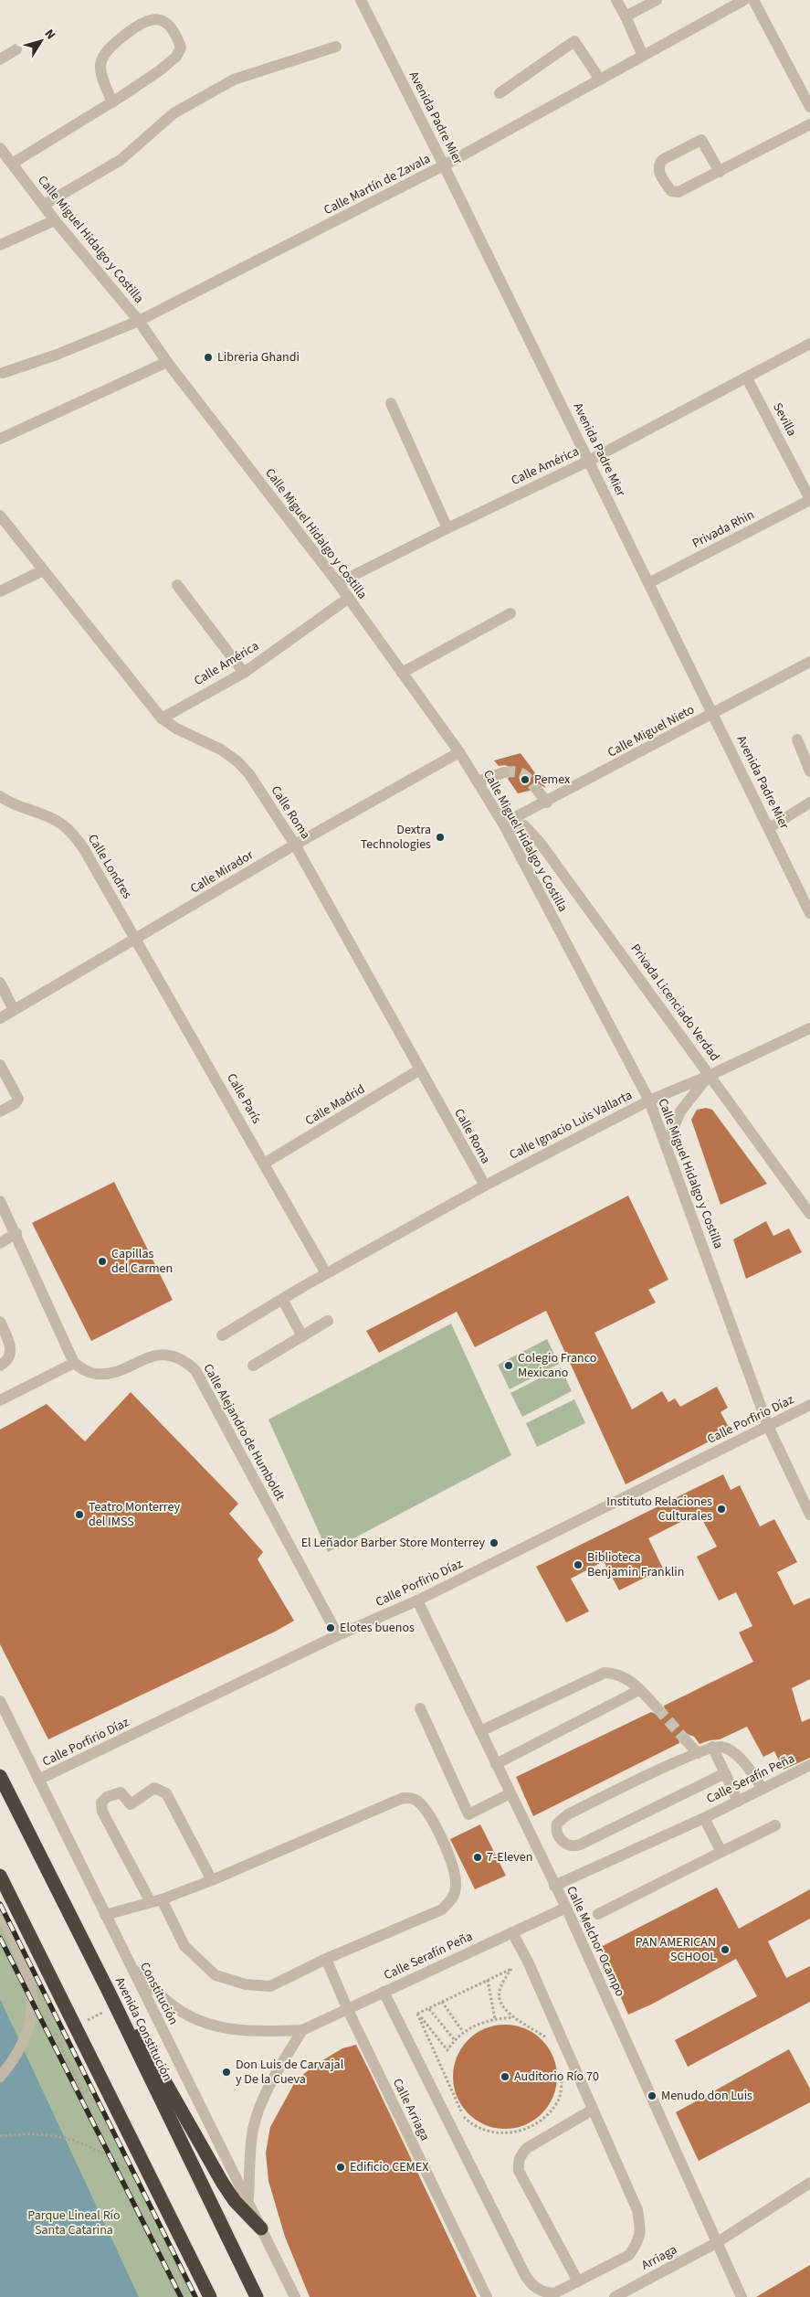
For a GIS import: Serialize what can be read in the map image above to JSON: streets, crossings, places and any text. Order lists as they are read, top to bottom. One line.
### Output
{"streets":{"highway":["Avenida Constitución"],"street":["Avenida Padre Mier","Calle Martín de Zavala","Calle Miguel Hidalgo y Costilla","Sevilla","Calle América","Privada Rhin","Calle Miguel Nieto","Calle Roma","Calle Londres","Calle Mirador","Privada Licenciado Verdad","Calle París","Calle Madrid","Calle Ignacio Luis Vallarta","Calle Porfirio Díaz","Calle Alejandro de Humboldt","Calle Serafín Peña","Calle Melchor Ocampo","Constitución","Calle Arriaga","Arriaga"]},"crossings":[["Avenida Padre Mier","Calle Martín de Zavala"],["Avenida Padre Mier","Calle América"],["Avenida Padre Mier","Privada Rhin"],["Avenida Padre Mier","Calle Miguel Nieto"],["Calle Martín de Zavala","Calle Miguel Hidalgo y Costilla"],["Calle Miguel Hidalgo y Costilla","Calle América"],["Calle Miguel Hidalgo y Costilla","Calle Miguel Nieto"],["Calle Miguel Hidalgo y Costilla","Calle Mirador"],["Calle Miguel Hidalgo y Costilla","Privada Licenciado Verdad"],["Calle Miguel Hidalgo y Costilla","Calle Ignacio Luis Vallarta"],["Calle Miguel Hidalgo y Costilla","Calle Porfirio Díaz"],["Sevilla","Calle América"],["Sevilla","Privada Rhin"],["Calle América","Calle Roma"],["Calle Miguel Nieto","Privada Licenciado Verdad"],["Calle Roma","Calle Mirador"],["Calle Roma","Calle Madrid"],["Calle Roma","Calle Ignacio Luis Vallarta"],["Calle Londres","Calle Mirador"],["Calle Londres","Calle París"],["Calle Mirador","Calle París"],["Privada Licenciado Verdad","Calle Ignacio Luis Vallarta"],["Calle París","Calle Madrid"],["Calle París","Calle Ignacio Luis Vallarta"],["Calle Porfirio Díaz","Calle Alejandro de Humboldt"],["Calle Porfirio Díaz","Calle Melchor Ocampo"],["Calle Porfirio Díaz","Constitución"],["Calle Serafín Peña","Calle Melchor Ocampo"],["Calle Serafín Peña","Constitución"],["Calle Serafín Peña","Calle Arriaga"],["Calle Melchor Ocampo","Arriaga"]],"parks":["Parque Lineal Río Santa Catarina"],"places":["Libreria Ghandi","Pemex","Dextra Technologies","Capillas del Carmen","Colegio Franco Mexicano","Instituto Relaciones Culturales","Teatro Monterrey del IMSS","El Leñador Barber Store Monterrey","Biblioteca Benjamin Franklin","Elotes buenos","7-Eleven","PAN AMERICAN SCHOOL","Don Luis de Carvajal y De la Cueva","Auditorio Río 70","Menudo don Luis","Edificio CEMEX"],"north":"top right"}
